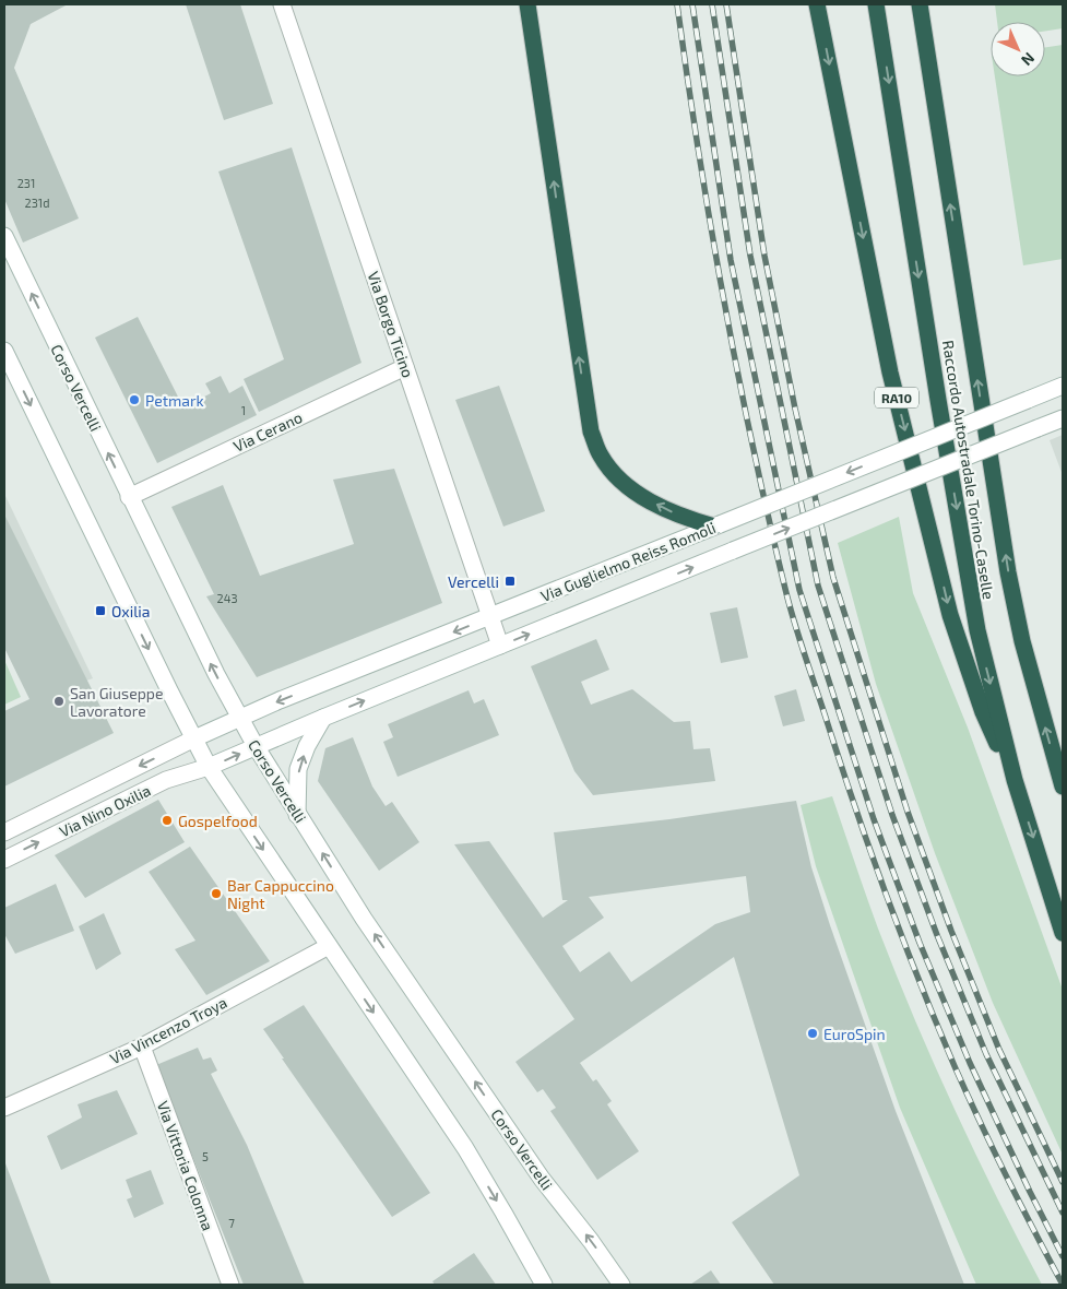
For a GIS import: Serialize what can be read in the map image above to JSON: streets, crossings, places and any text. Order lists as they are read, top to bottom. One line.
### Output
{"streets":{"highway":["RA10","Raccordo Autostradale Torino-Caselle"],"main road":["Via Borgo Ticino","Corso Vercelli","Via Cerano","Via Guglielmo Reiss Romoli","Via Nino Oxilia","Via Vincenzo Troya","Via Vittoria Colonna"]},"crossings":[["Via Borgo Ticino","Via Cerano"],["Via Borgo Ticino","Via Guglielmo Reiss Romoli"],["Corso Vercelli","Via Cerano"],["Corso Vercelli","Via Guglielmo Reiss Romoli"],["RA10","Raccordo Autostradale Torino-Caselle"],["Via Guglielmo Reiss Romoli","Via Nino Oxilia"],["Via Vincenzo Troya","Via Vittoria Colonna"]],"places":{"other":["Petmark","San Giuseppe Lavoratore","Gospelfood","Bar Cappuccino Night","EuroSpin"],"transit":["Vercelli","Oxilia"]},"house_numbers":["231","231d","1","243","5","7"],"north":"bottom right"}
